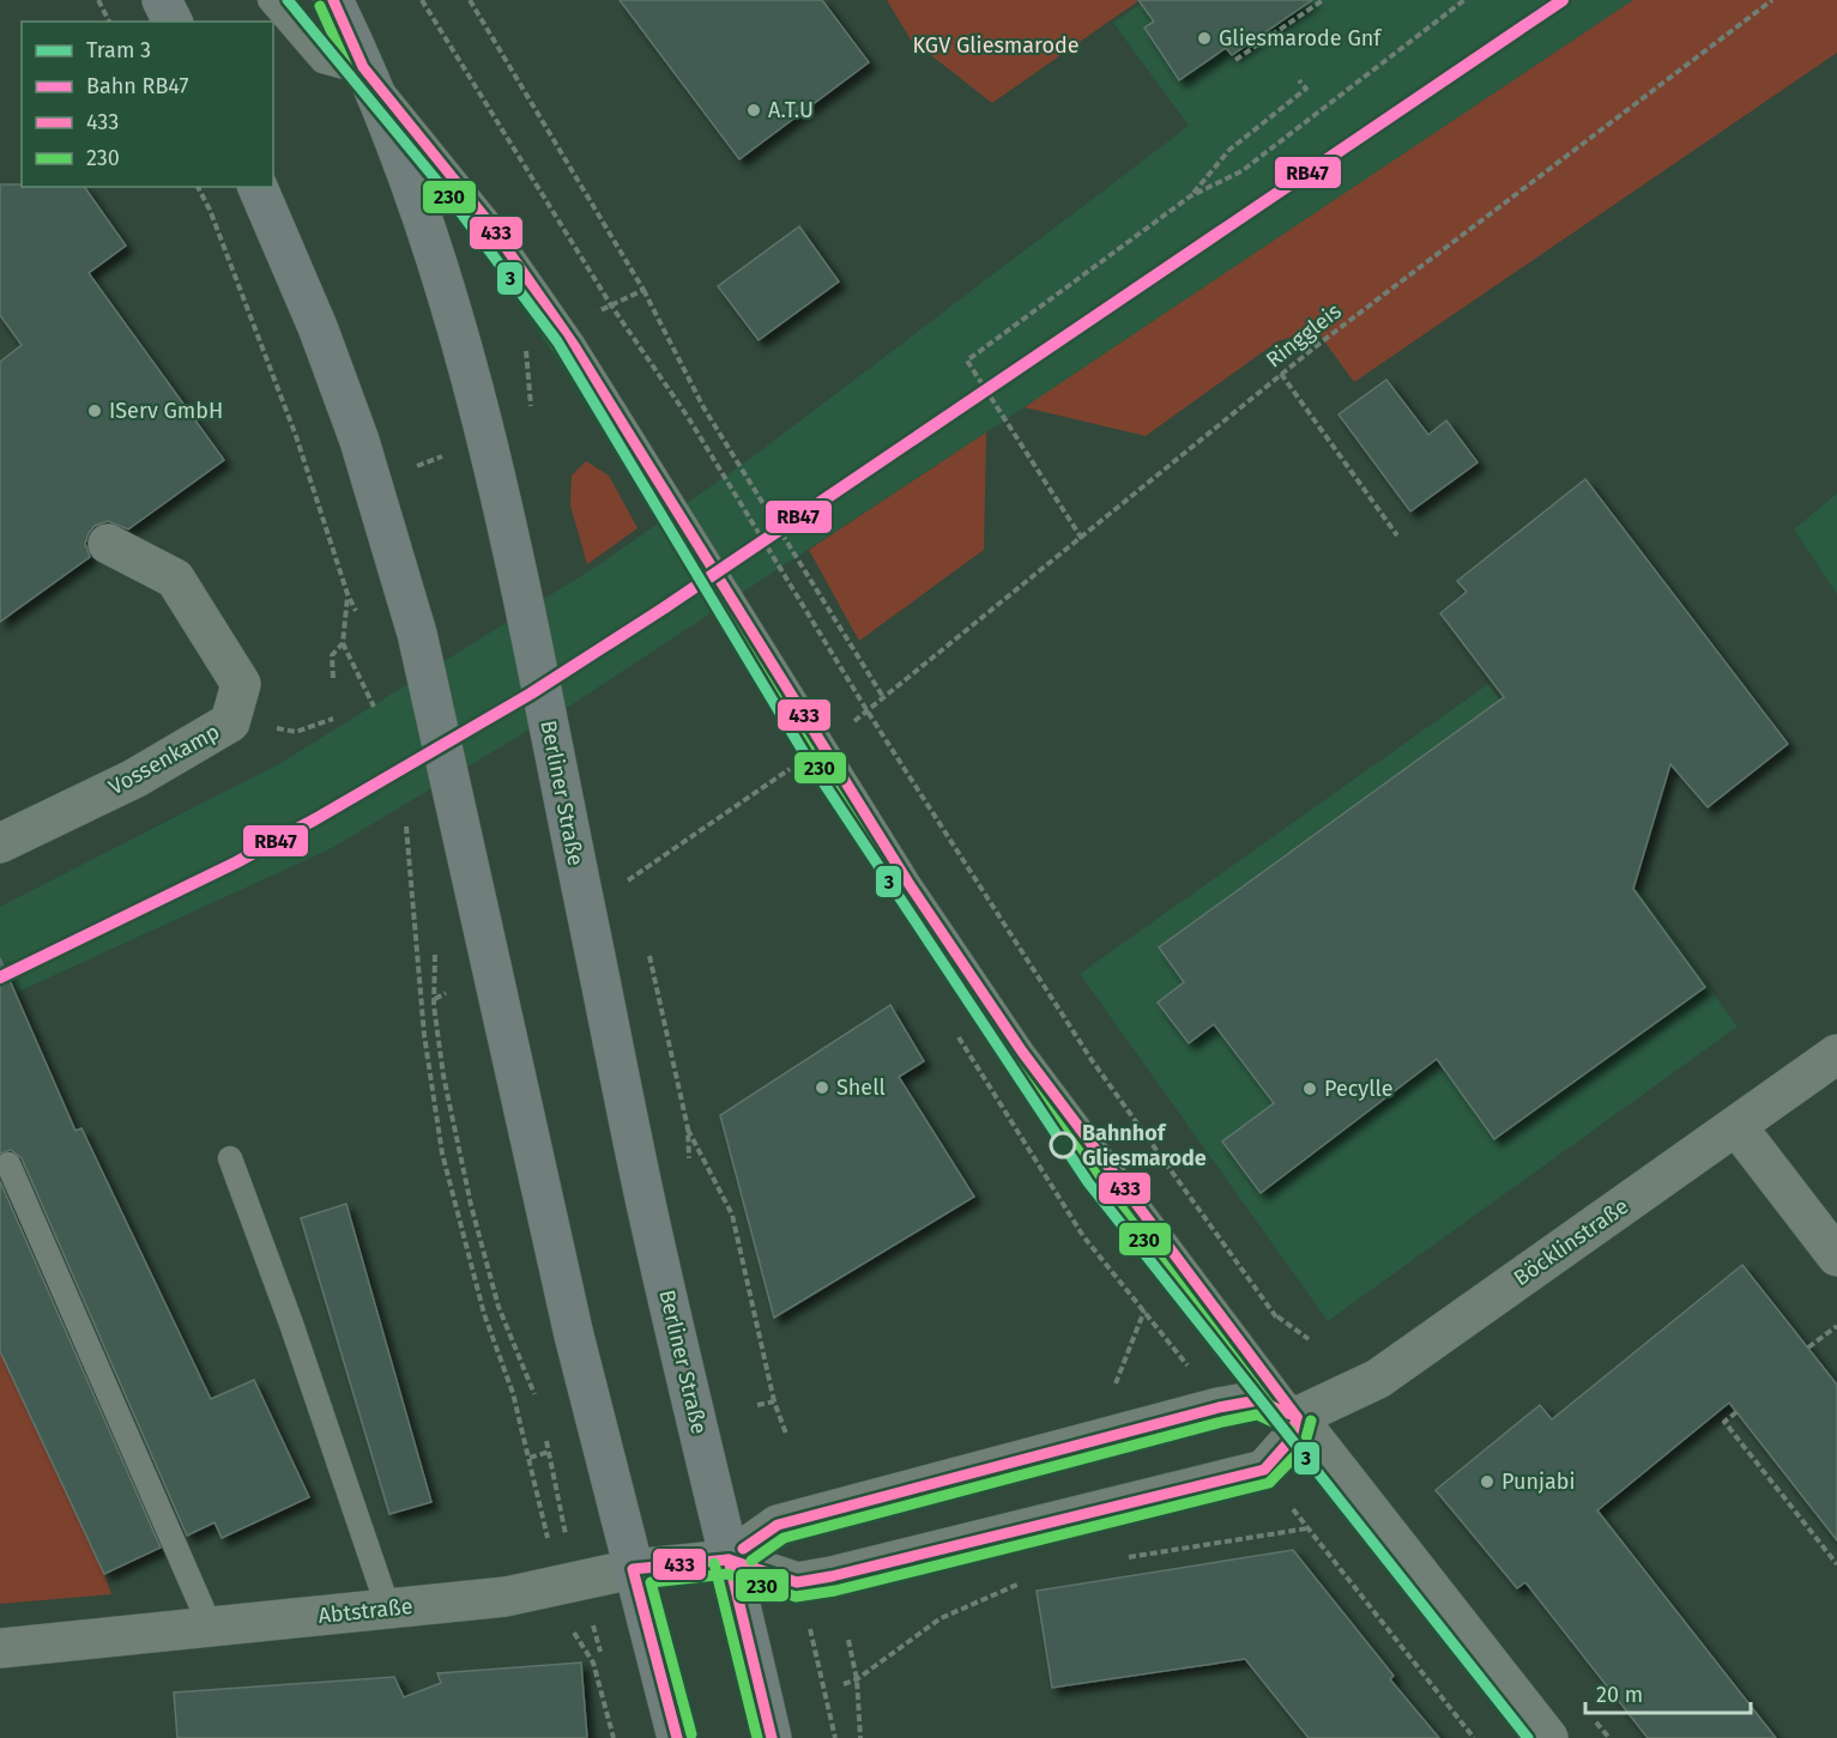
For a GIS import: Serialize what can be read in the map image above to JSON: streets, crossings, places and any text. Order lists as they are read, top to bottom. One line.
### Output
{"streets":{"main road":["Berliner Straße"],"street":["Vossenkamp","Böcklinstraße","Abtstraße"],"path":["Ringgleis"]},"crossings":[["Berliner Straße","Abtstraße"],["Böcklinstraße","Abtstraße"]],"parks":["KGV Gliesmarode"],"places":["Gliesmarode Gnf","A.T.U","IServ GmbH","Shell","Pecylle","Bahnhof Gliesmarode","Punjabi"],"lines":["tram line 3","rail line RB47","transit line 433","transit line 230"],"legend":["Tram 3","Bahn RB47","433","230"],"scale_bar":"20 m"}
